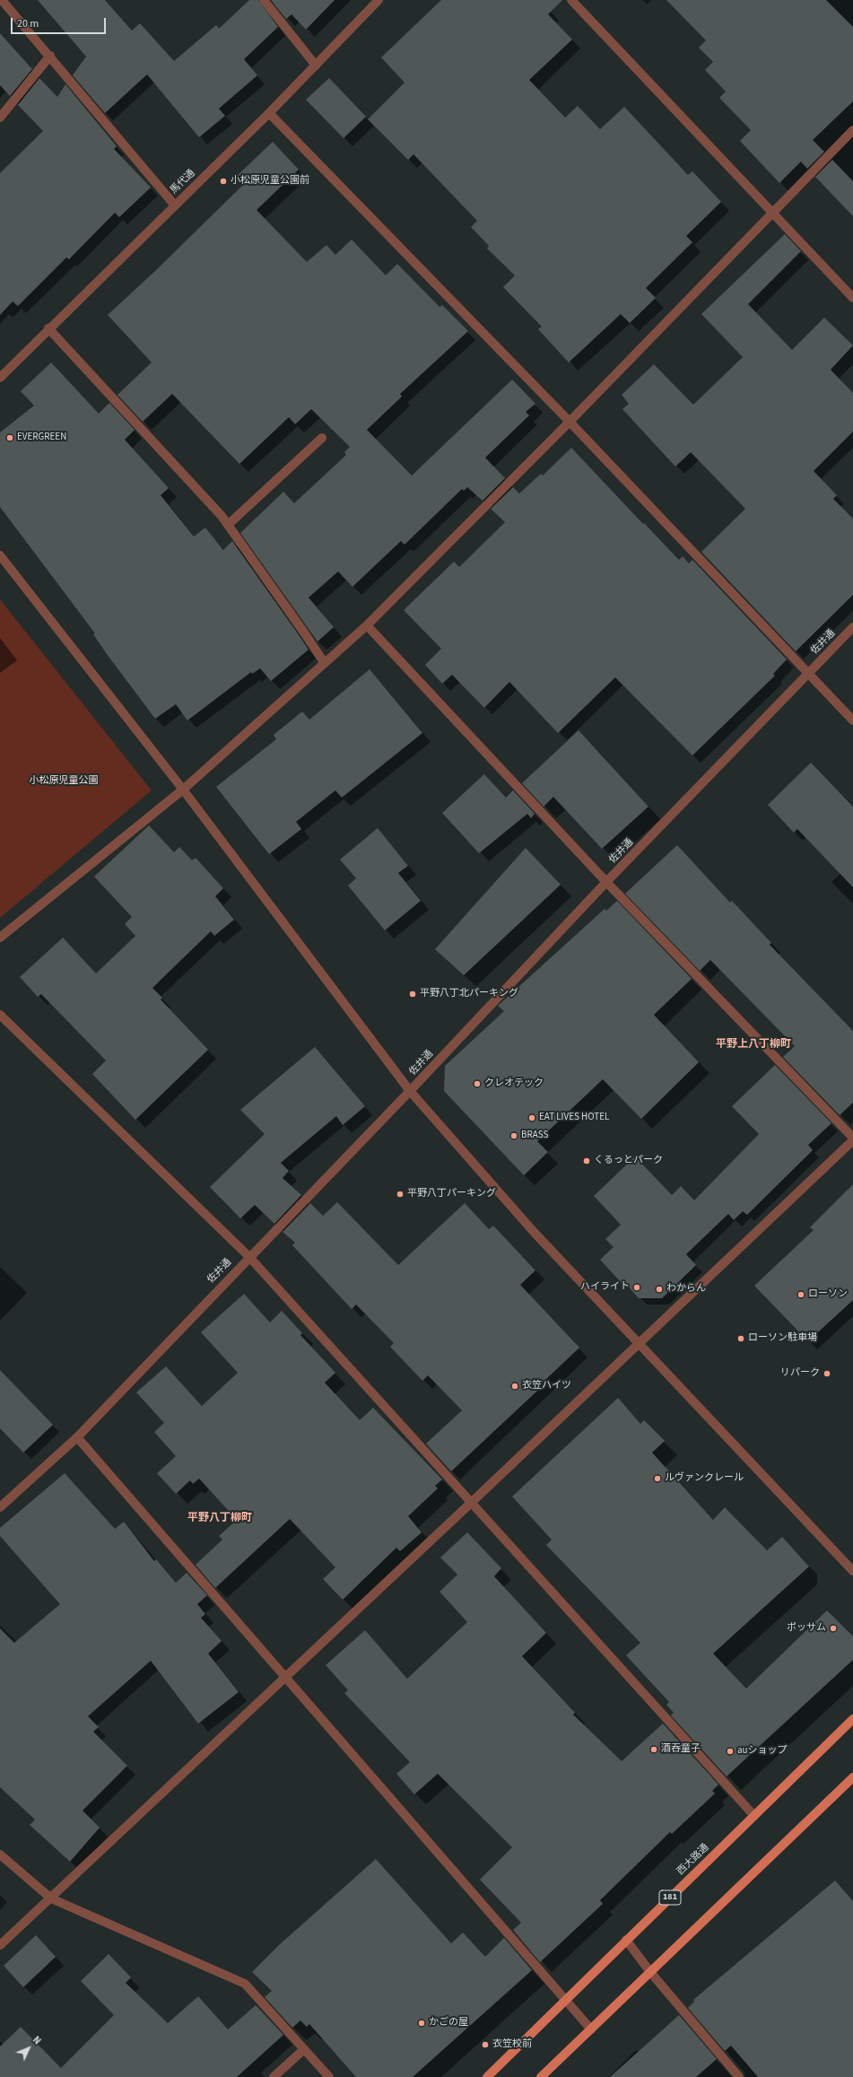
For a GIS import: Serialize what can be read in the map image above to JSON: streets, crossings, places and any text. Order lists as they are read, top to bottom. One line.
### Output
{"streets":{"main road":["西大路通","181"],"street":["馬代通","佐井通"]},"districts":["平野上八丁柳町","平野八丁柳町"],"parks":["小松原児童公園"],"places":["小松原児童公園前","EVERGREEN","平野八丁北パーキング","クレオテック","EAT LIVES HOTEL","BRASS","くるっとパーク","平野八丁パーキング","ハイライト","わからん","ローソン","ローソン駐車場","リパーク","衣笠ハイツ","ルヴァンクレール","ポッサム","酒吞童子","auショップ","かごの屋","衣笠校前"],"scale_bar":"20 m","north":"top right"}
